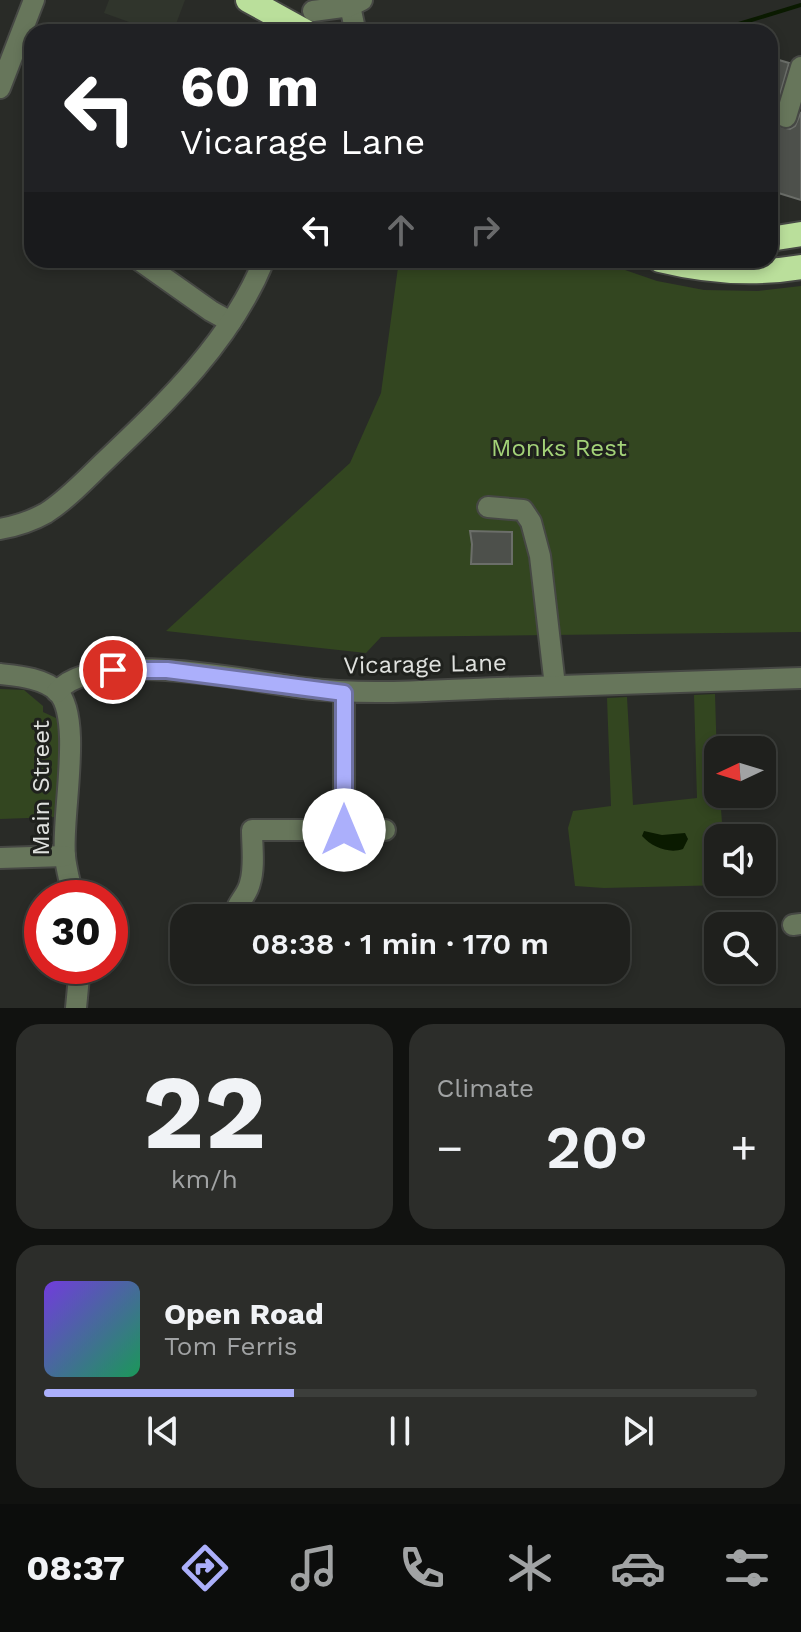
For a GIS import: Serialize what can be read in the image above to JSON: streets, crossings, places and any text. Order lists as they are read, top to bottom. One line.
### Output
{"streets":{"street":["Vicarage Lane","Main Street"]},"crossings":[["Vicarage Lane","Main Street"]],"parks":["Monks Rest"],"north":"left","page":{"turn":["60 m","Vicarage Lane"],"limit":"30","trip":"08:38 · 1 min · 170 m","tile":[["22","km/h"],"Climate"],"heat":["−","20°","+"],"song":["Open Road","Tom Ferris"],"tabs":"08:37"}}
